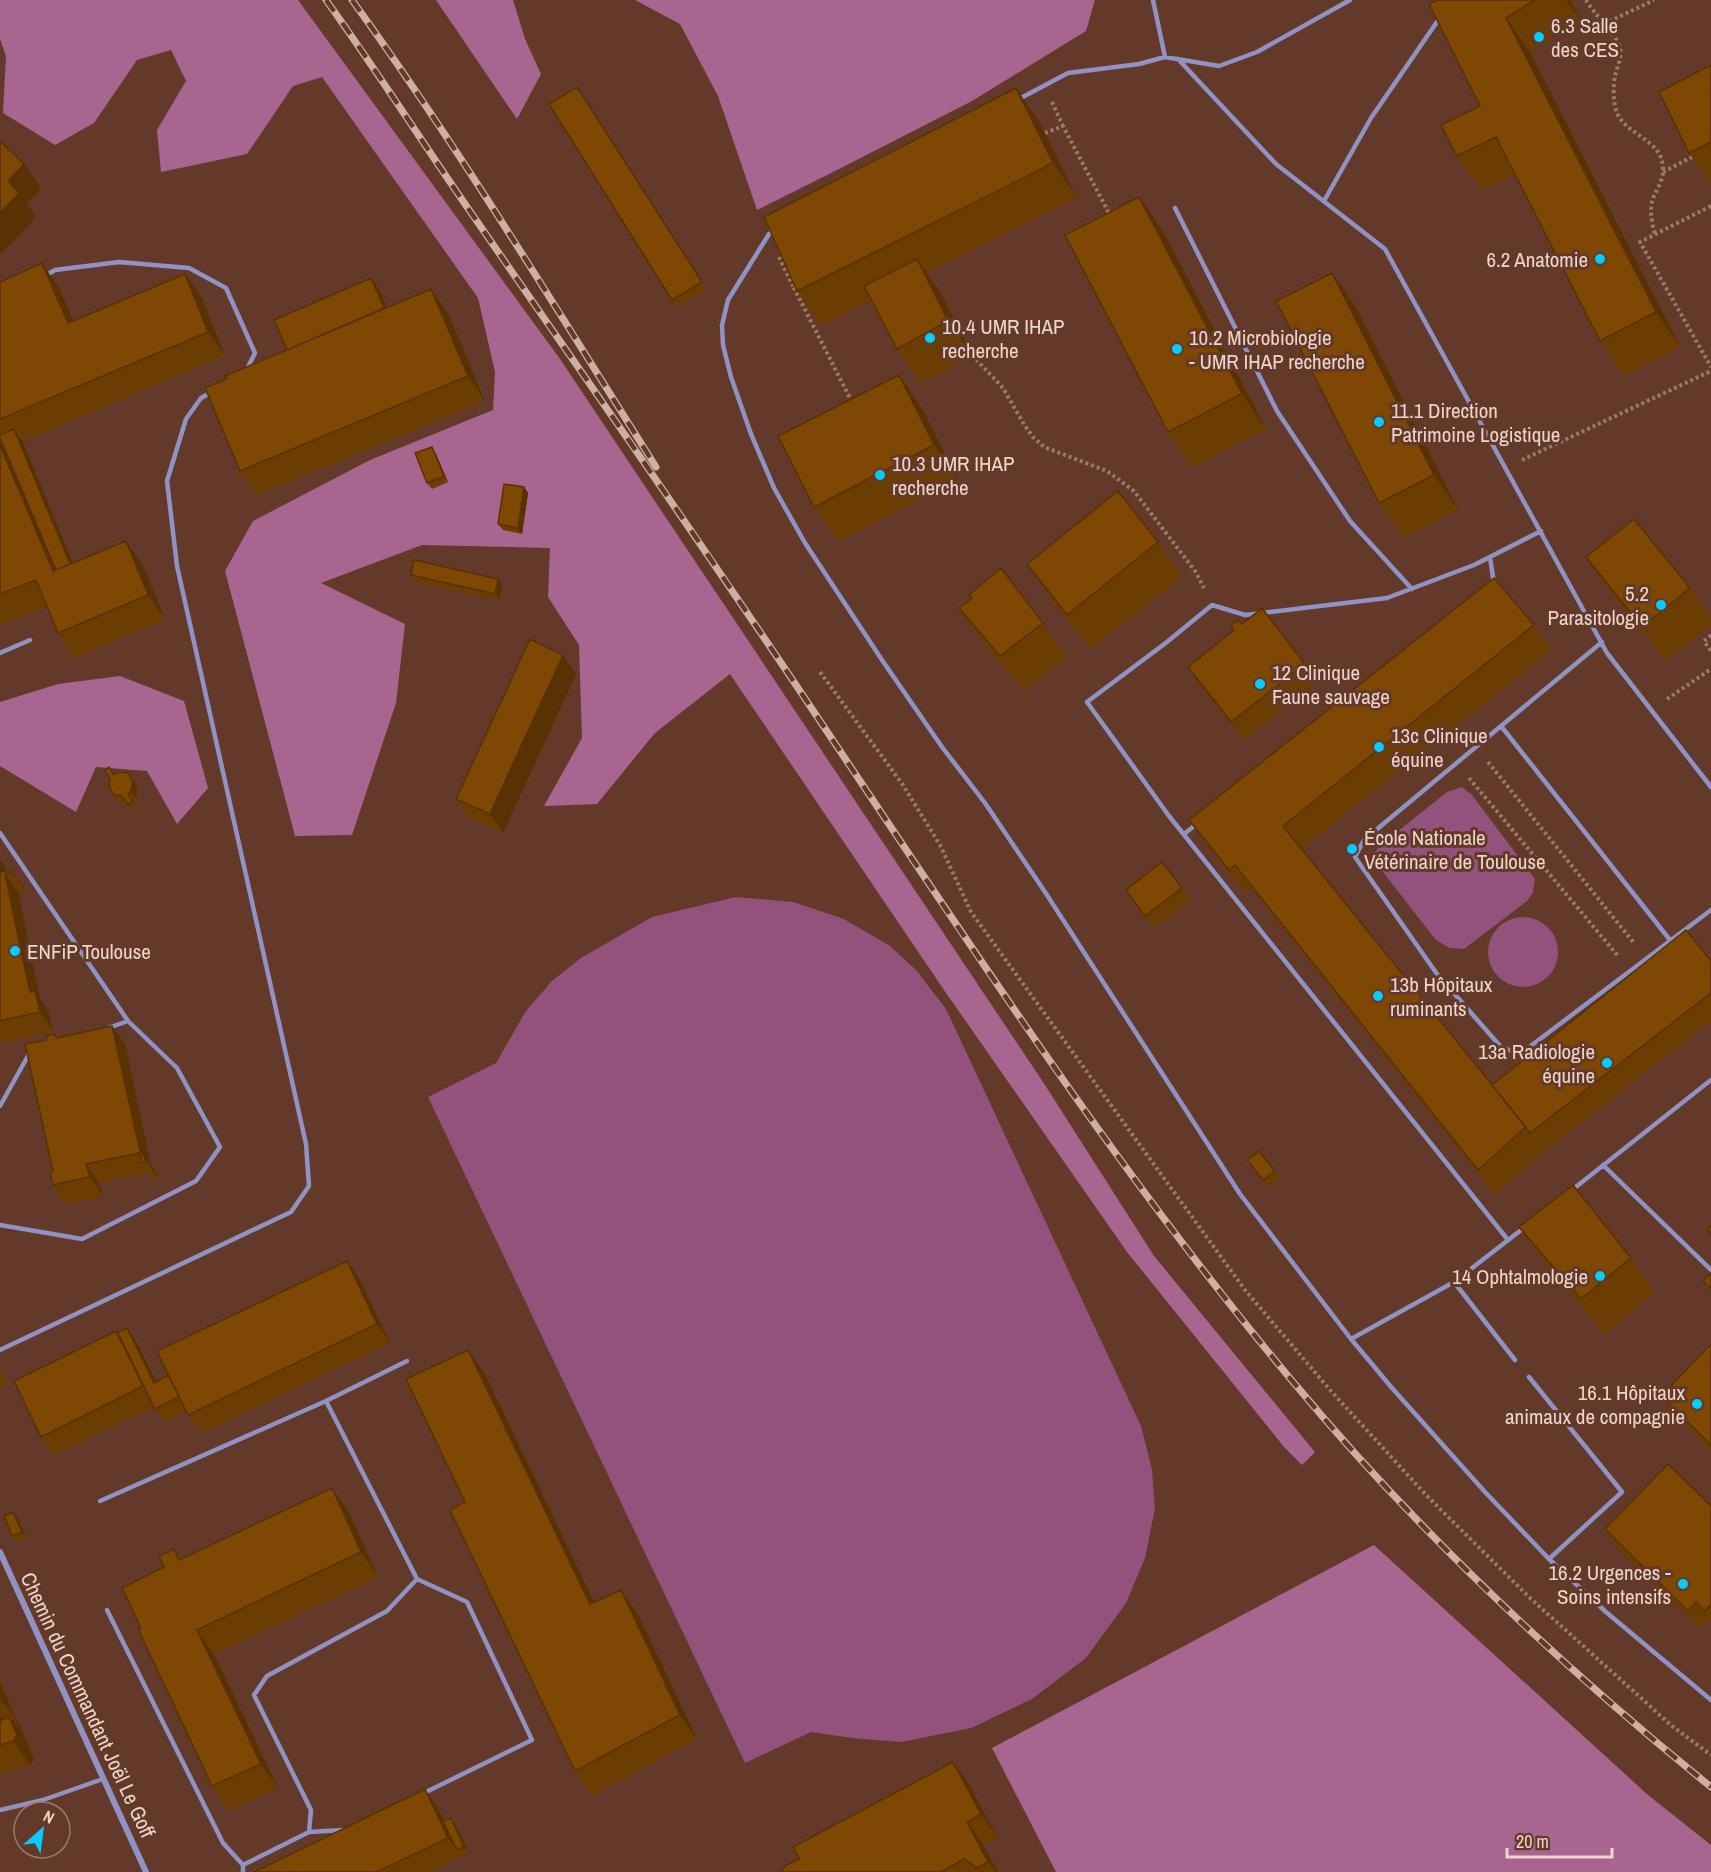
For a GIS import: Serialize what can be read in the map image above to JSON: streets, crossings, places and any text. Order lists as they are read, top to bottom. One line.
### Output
{"streets":{"street":["Chemin du Commandant Joël Le Goff"]},"places":["6.3 Salle des CES","6.2 Anatomie","10.4 UMR IHAP recherche","10.2 Microbiologie - UMR IHAP recherche","11.1 Direction Patrimoine Logistique","10.3 UMR IHAP recherche","5.2 Parasitologie","12 Clinique Faune sauvage","13c Clinique équine","École Nationale Vétérinaire de Toulouse","ENFiP Toulouse","13b Hôpitaux ruminants","13a Radiologie équine","14 Ophtalmologie","16.1 Hôpitaux animaux de compagnie","16.2 Urgences - Soins intensifs"],"scale_bar":"20 m","north":"top right"}
